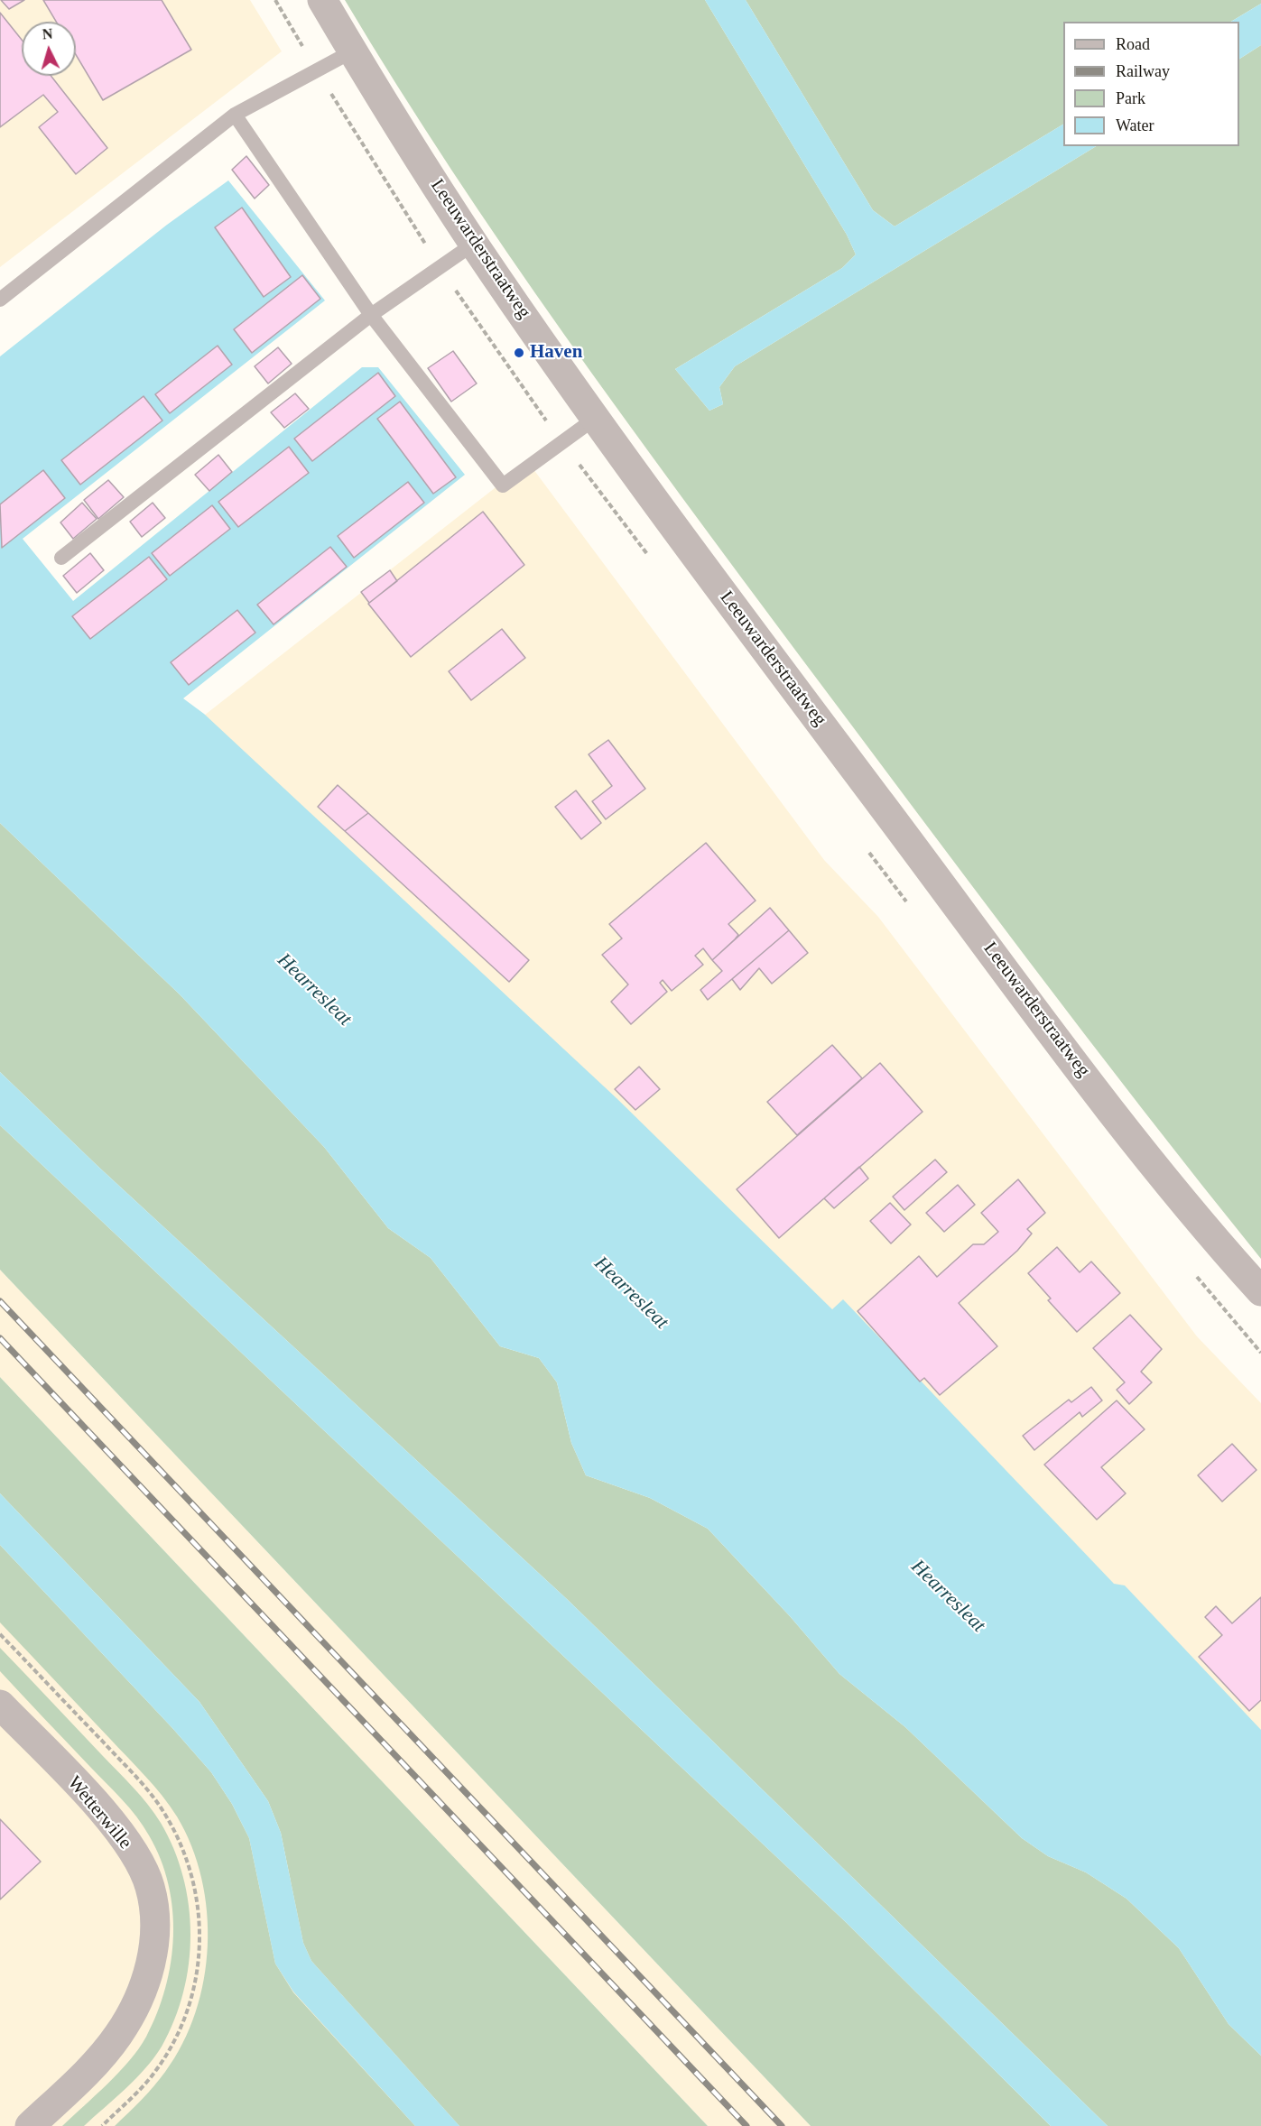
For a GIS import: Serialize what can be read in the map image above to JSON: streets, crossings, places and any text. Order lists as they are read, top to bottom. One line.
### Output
{"streets":{"street":["Leeuwarderstraatweg","Wetterwille"]},"water":["Hearresleat"],"places":["Haven"],"legend":["Road","Railway","Park","Water"],"north":"top"}
